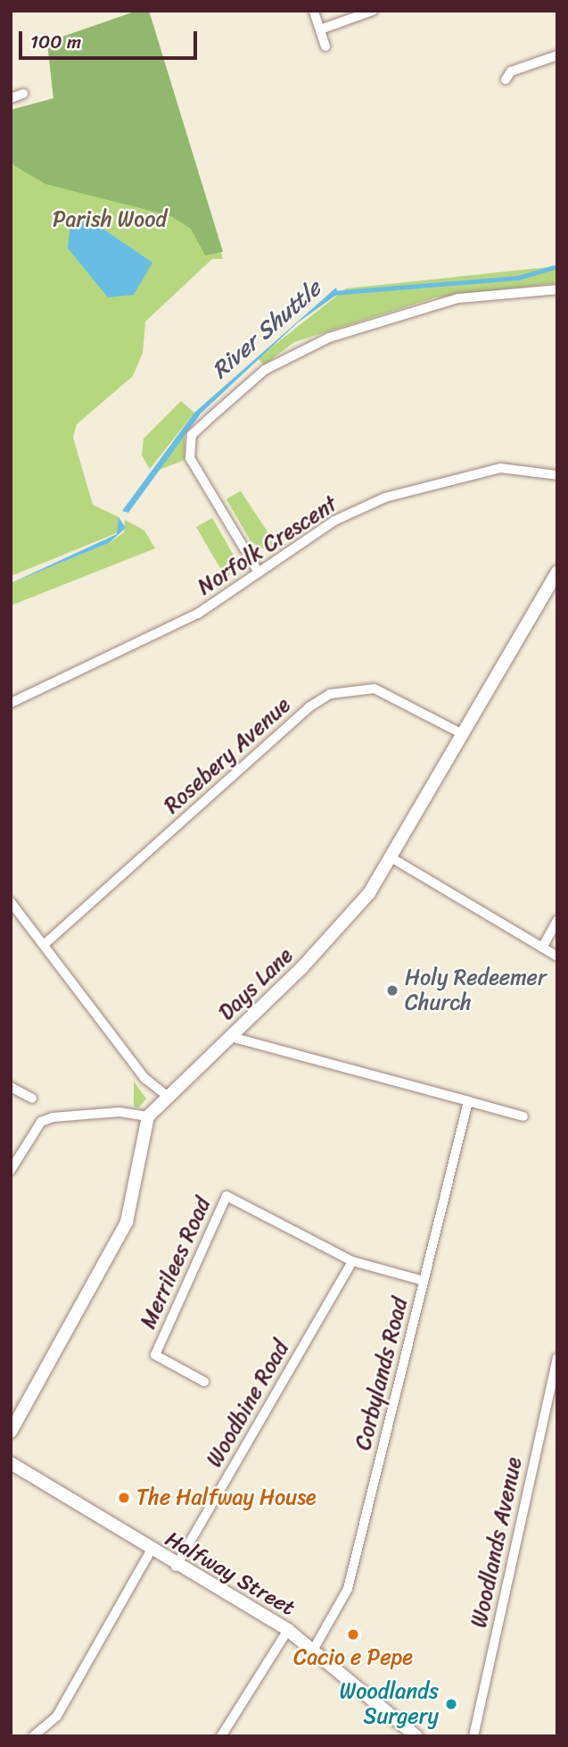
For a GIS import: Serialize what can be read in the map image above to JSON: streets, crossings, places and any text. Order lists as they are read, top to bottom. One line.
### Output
{"streets":{"street":["Norfolk Crescent","Rosebery Avenue","Days Lane","Merrilees Road","Corbylands Road","Woodbine Road","Woodlands Avenue","Halfway Street"]},"crossings":[["Rosebery Avenue","Days Lane"],["Merrilees Road","Woodbine Road"],["Corbylands Road","Halfway Street"],["Woodbine Road","Halfway Street"]],"water":["River Shuttle"],"parks":["Parish Wood"],"places":["Holy Redeemer Church","The Halfway House","Cacio e Pepe","Woodlands Surgery"],"scale_bar":"100 m"}
